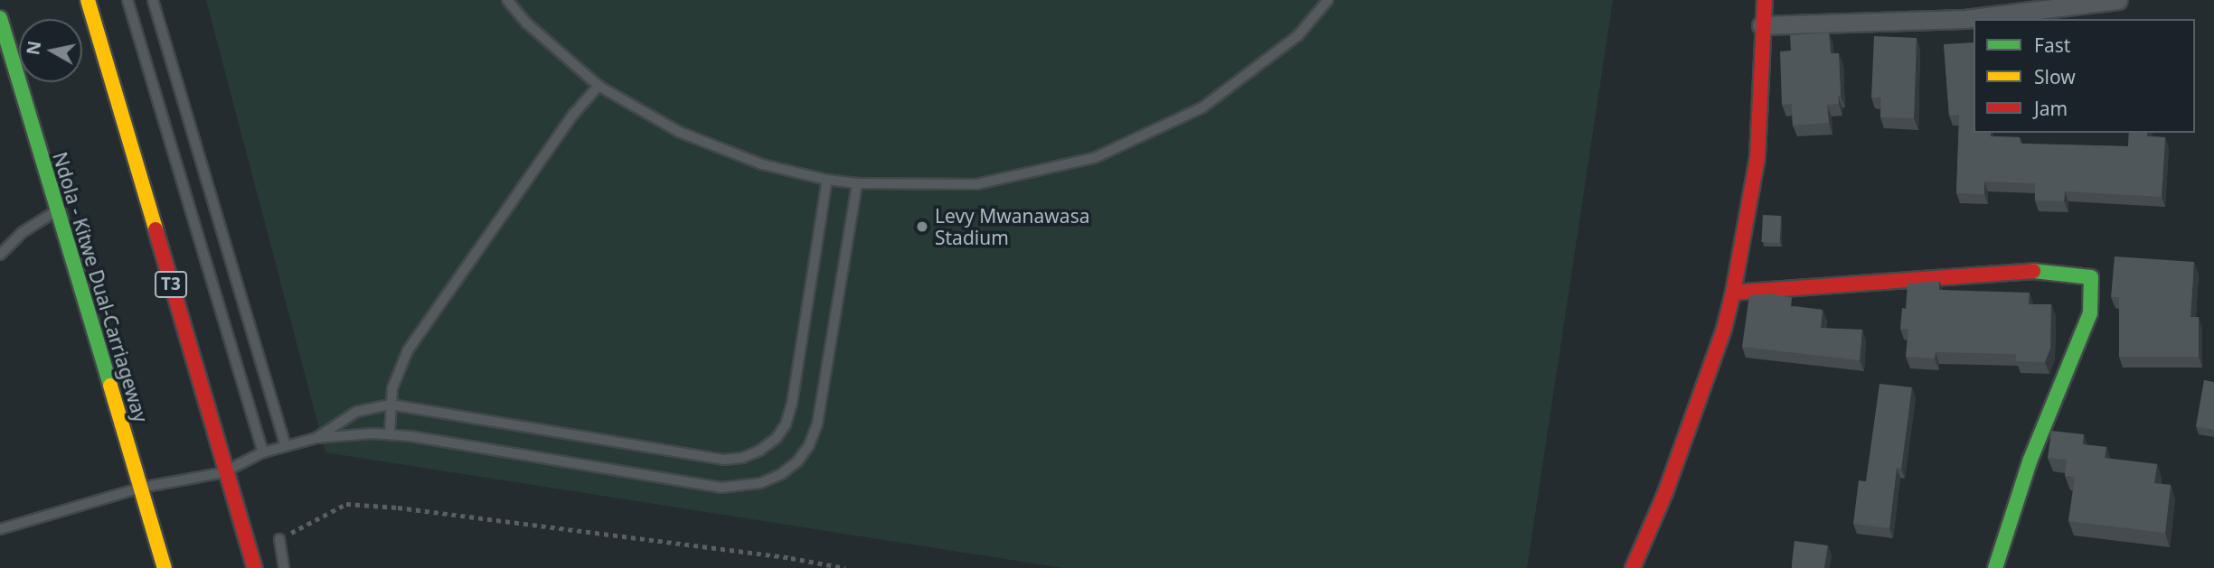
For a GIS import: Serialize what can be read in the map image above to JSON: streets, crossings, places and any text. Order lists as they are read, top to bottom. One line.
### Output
{"streets":{"main road":["T3","Ndola - Kitwe Dual-Carriageway"]},"places":["Levy Mwanawasa Stadium"],"legend":["Fast","Slow","Jam"],"north":"left"}
